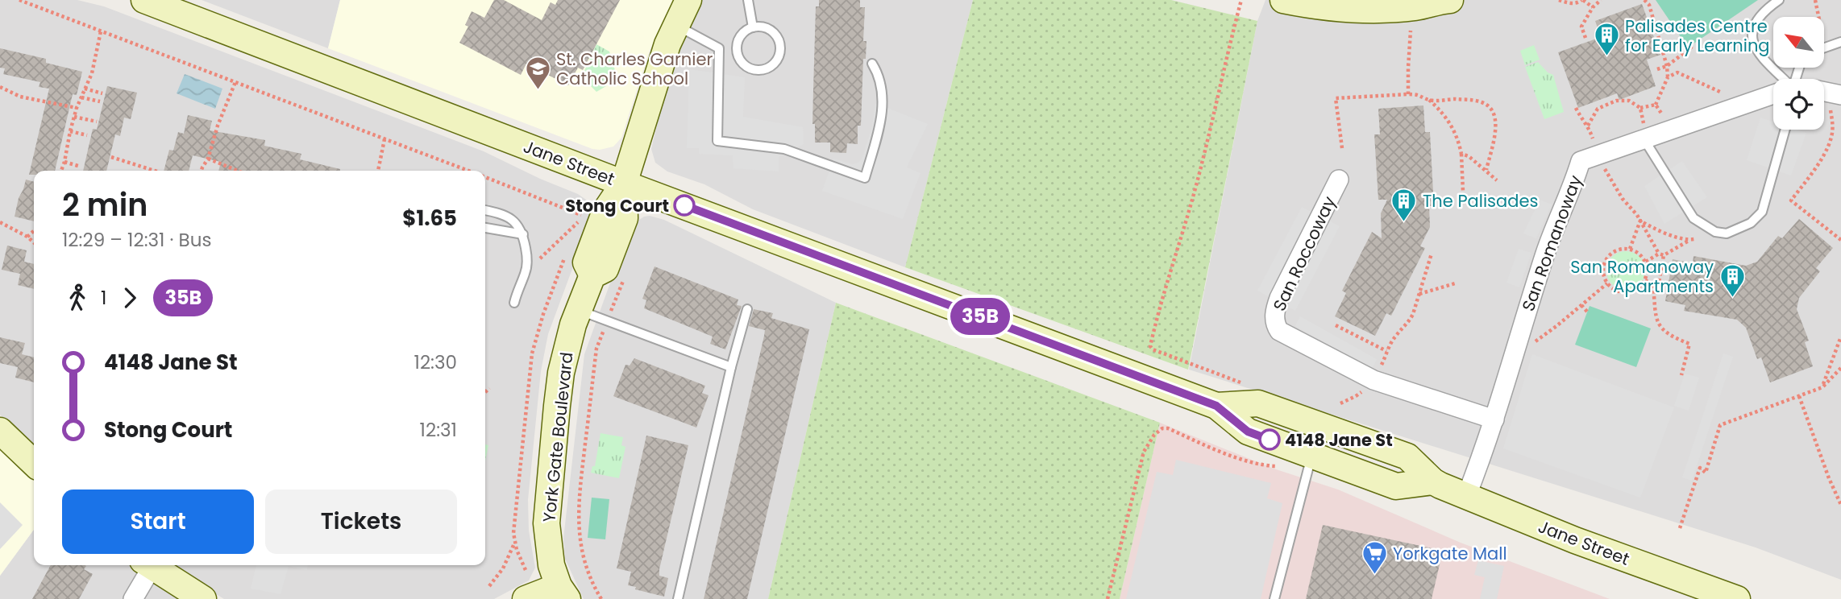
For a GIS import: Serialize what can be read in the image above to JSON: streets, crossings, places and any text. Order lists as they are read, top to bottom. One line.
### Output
{"streets":{"main road":["Jane Street","York Gate Boulevard"],"street":["San Romanoway","San Roccoway"]},"crossings":[["Jane Street","San Romanoway"],["Jane Street","York Gate Boulevard"],["San Romanoway","San Roccoway"]],"places":{"building":["Palisades Centre for Early Learning","The Palisades","San Romanoway Apartments"],"school or university":["St. Charles Garnier Catholic School"],"other":["Stong Court","4148 Jane St"],"supermarket":["Yorkgate Mall"]},"lines":["bus line 35B"],"north":"top left","page":{"on_map":"35B","heading":["2 min","12:29 – 12:31 · Bus","$1.65"],"legs":["1","35B"],"list":[{"name":"4148 Jane St","value":"12:30"},{"name":"Stong Court","value":"12:31"}],"buttons":["Start","Tickets"]}}
